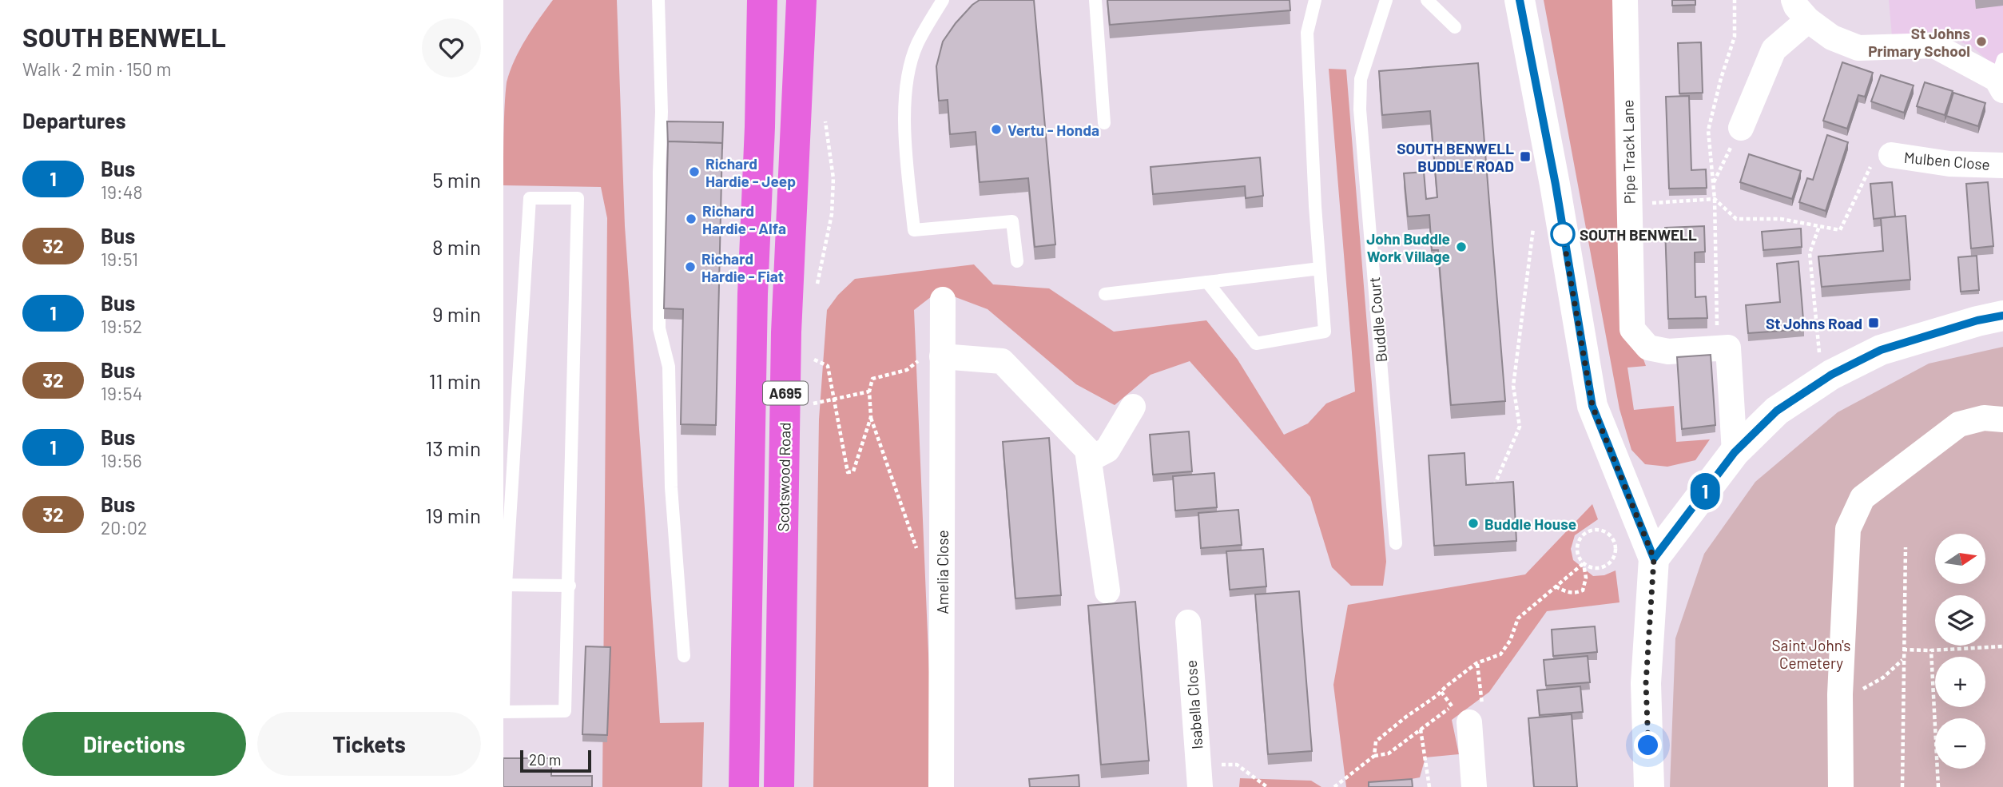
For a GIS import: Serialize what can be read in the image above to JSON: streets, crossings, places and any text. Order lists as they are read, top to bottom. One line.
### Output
{"streets":{"main road":["A695","Scotswood Road"],"street":["Pipe Track Lane","Mulben Close","Amelia Close","Isabella Close"],"lane":["Buddle Court"]},"parks":["Saint John's Cemetery"],"places":{"other":["St Johns Primary School","Vertu - Honda","Richard Hardie - Jeep","Richard Hardie - Alfa","SOUTH BENWELL","John Buddle Work Village","Richard Hardie - Fiat","Buddle House"],"transit":["SOUTH BENWELL BUDDLE ROAD","St Johns Road"]},"lines":["bus line 1"],"scale_bar":"20 m","north":"right","page":{"heading":[["SOUTH BENWELL","Walk · 2 min · 150 m"],"Departures"],"on_map":"1","list":[{"mark":"1","name":"Bus","note":"19:48","value":"5 min"},{"mark":"32","name":"Bus","note":"19:51","value":"8 min"},{"mark":"1","name":"Bus","note":"19:52","value":"9 min"},{"mark":"32","name":"Bus","note":"19:54","value":"11 min"},{"mark":"1","name":"Bus","note":"19:56","value":"13 min"},{"mark":"32","name":"Bus","note":"20:02","value":"19 min"}],"map_buttons":["+","−"],"buttons":["Directions","Tickets"],"scale":"20 m"}}
